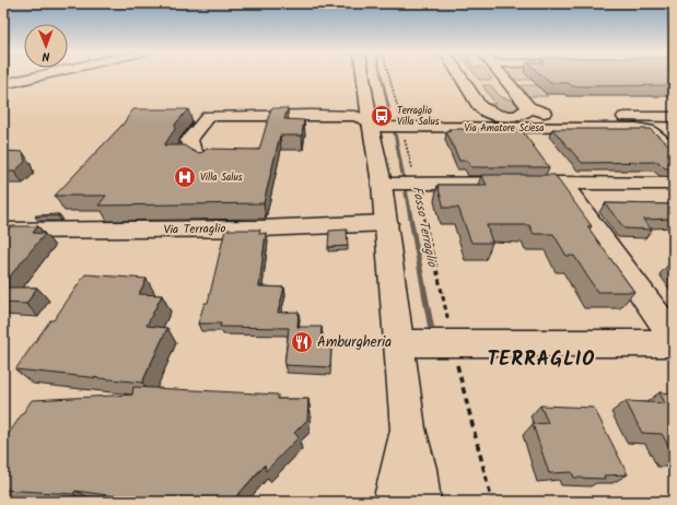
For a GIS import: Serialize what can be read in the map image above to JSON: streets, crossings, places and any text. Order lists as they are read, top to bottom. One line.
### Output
{"streets":{"main road":["Via Amatore Sciesa","Via Terraglio"]},"districts":["TERRAGLIO"],"water":["Fosso Terraglio"],"places":{"bus stop":["Terraglio Villa Salus"],"hospital":["Villa Salus"],"restaurant":["Amburgheria"]},"north":"bottom"}
